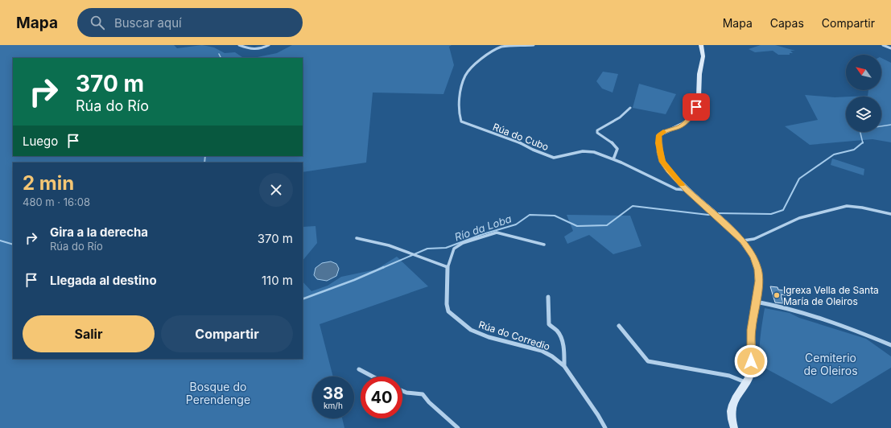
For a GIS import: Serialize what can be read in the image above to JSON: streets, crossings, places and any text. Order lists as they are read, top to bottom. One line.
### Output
{"streets":{"street":["Rúa do Cubo","Rúa do Corredio"]},"water":["Río da Loba"],"parks":["Cemiterio de Oleiros","Bosque do Perendenge"],"places":["Igrexa Vella de Santa María de Oleiros"],"north":"top left","page":{"header":"Mapa","search":"Buscar aquí","nav":["Mapa","Capas","Compartir"],"turn":["370 m","Rúa do Río"],"then":"Luego","heading":["2 min","480 m · 16:08"],"list":[{"name":"Gira a la derecha","note":"Rúa do Río","value":"370 m"},{"name":"Llegada al destino","value":"110 m"}],"buttons":["Salir","Compartir"],"speed":"38 km/h","limit":"40"}}
